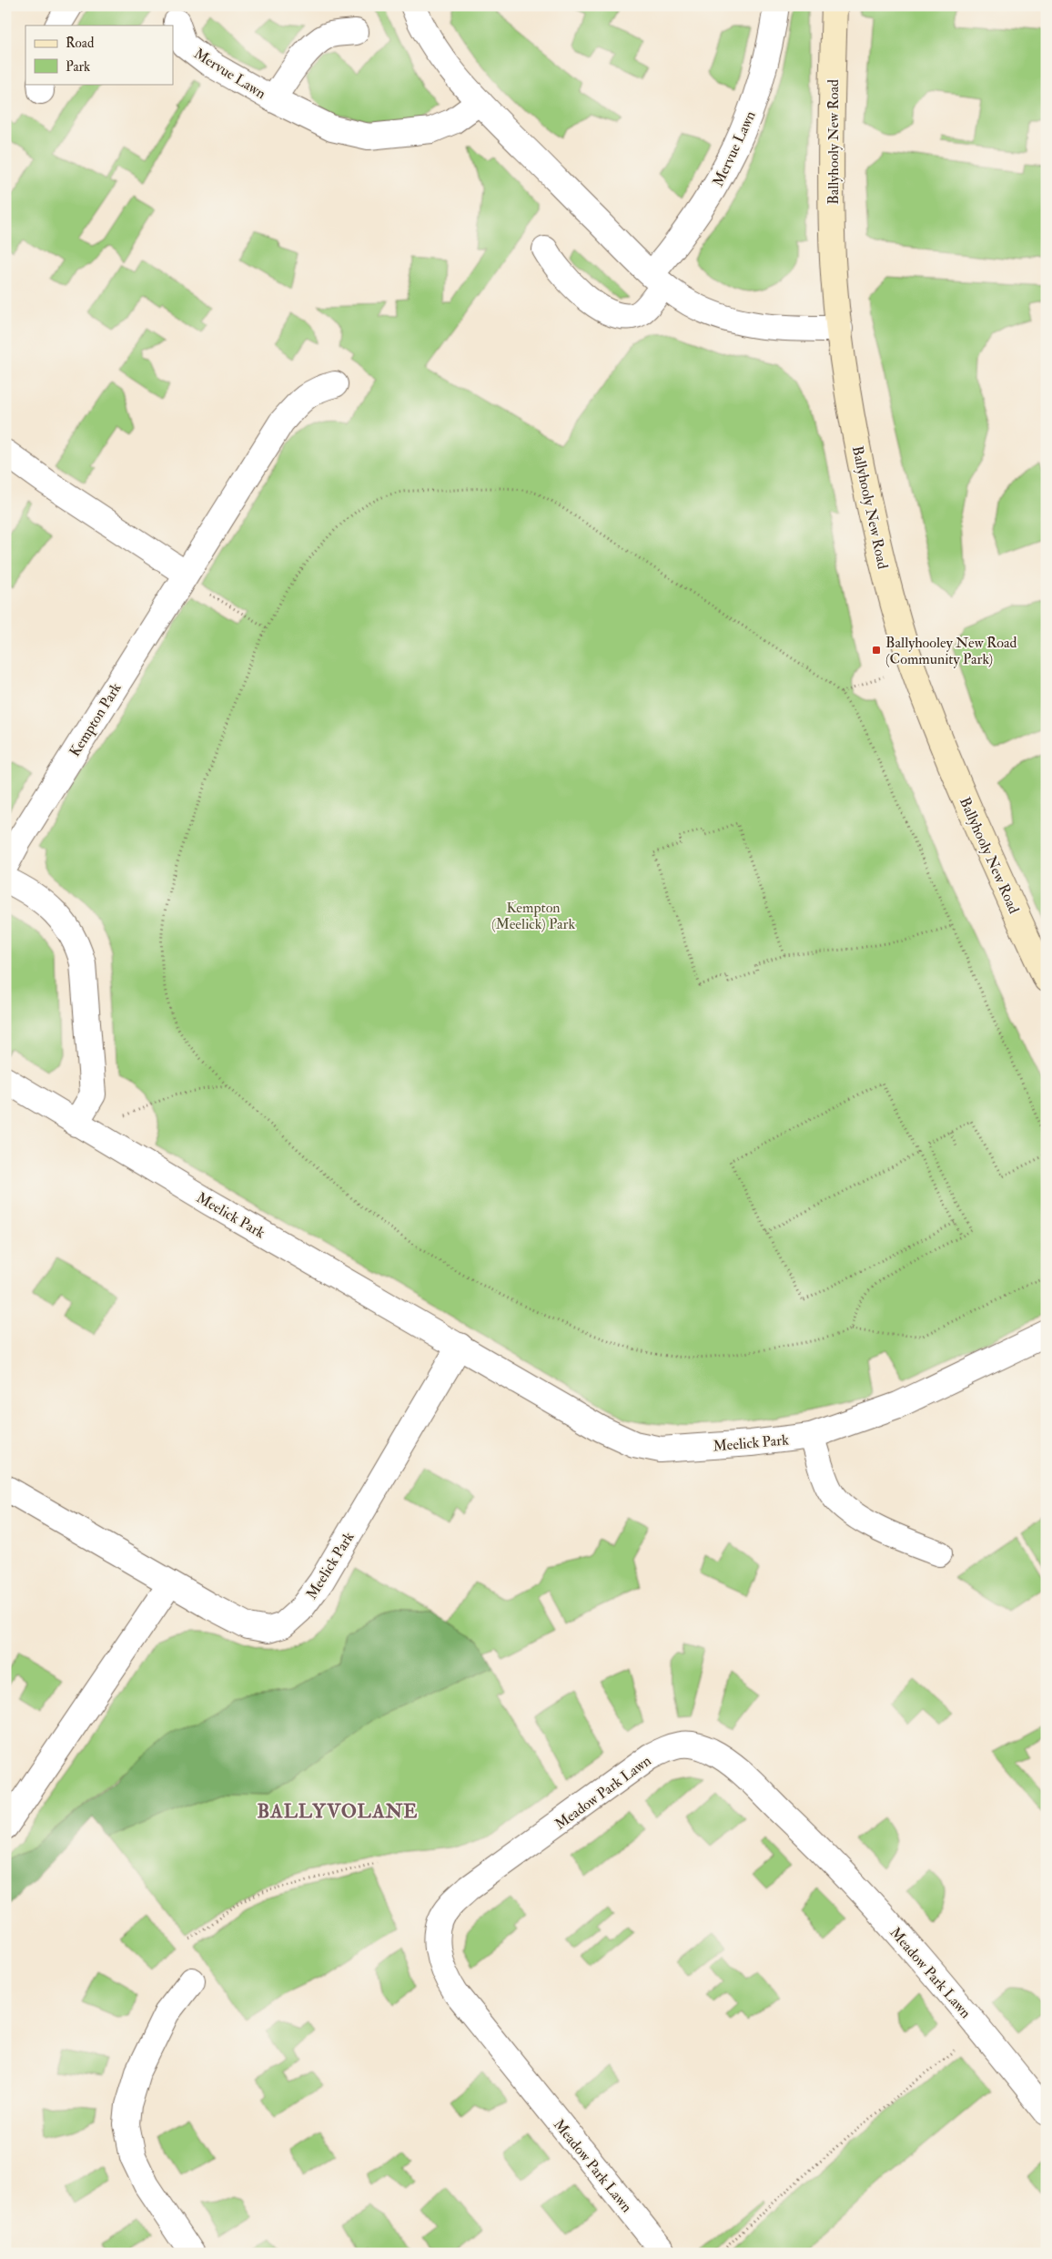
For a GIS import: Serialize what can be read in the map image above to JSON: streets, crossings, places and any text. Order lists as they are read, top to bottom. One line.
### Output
{"streets":{"main road":["Ballyhooly New Road"],"street":["Mervue Lawn","Kempton Park","Meelick Park","Meadow Park Lawn"]},"districts":["BALLYVOLANE"],"parks":["Kempton (Meelick) Park"],"places":{"transit":["Ballyhooley New Road (Community Park)"]},"legend":["Road","Park"]}
